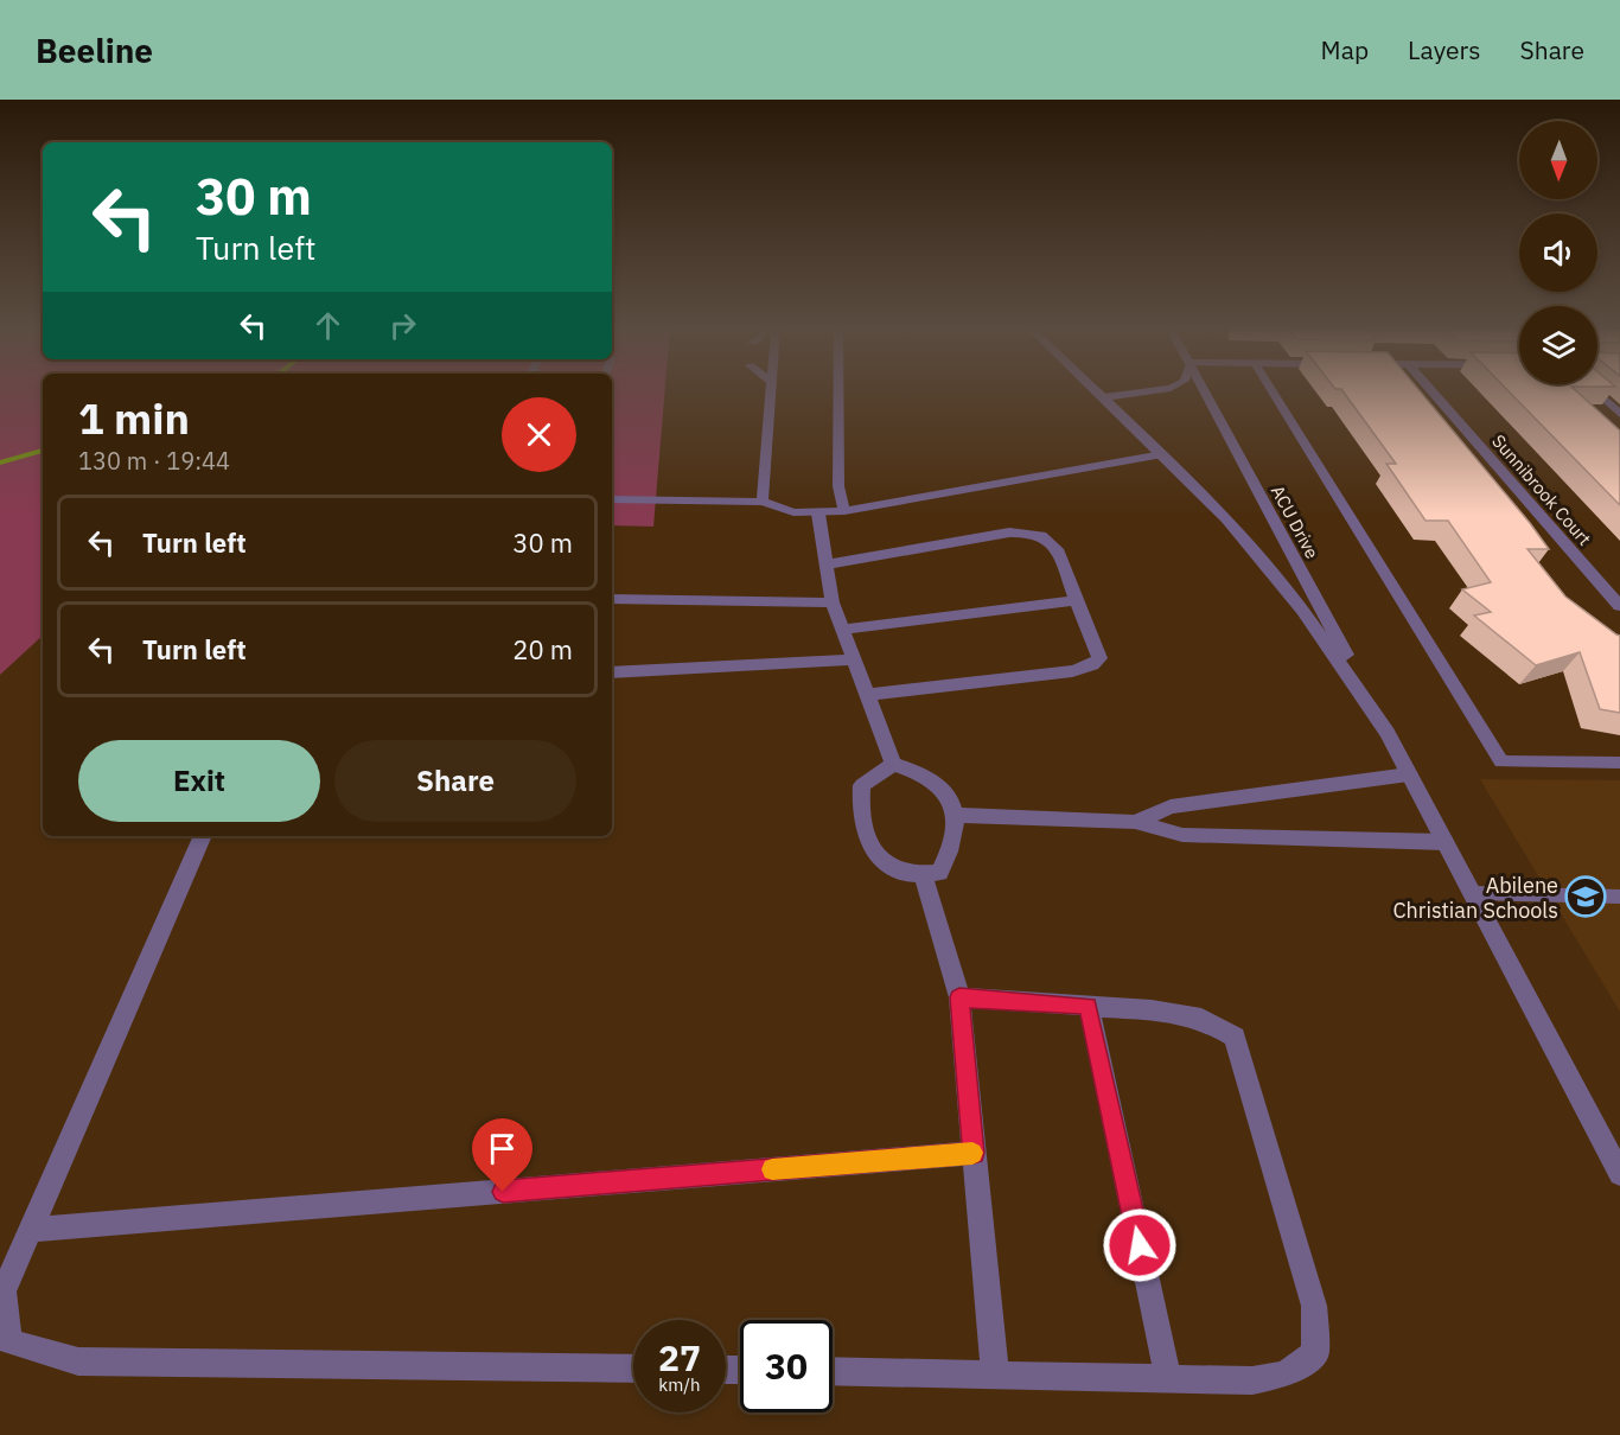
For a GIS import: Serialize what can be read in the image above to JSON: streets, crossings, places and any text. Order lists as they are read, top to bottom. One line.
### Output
{"streets":{"street":["Sunnibrook Court","ACU Drive"]},"places":{"school or university":["Abilene Christian Schools"]},"north":"bottom","page":{"header":"Beeline","nav":["Map","Layers","Share"],"turn":["30 m","Turn left"],"heading":["1 min","130 m · 19:44"],"list":[{"name":"Turn left","value":"30 m"},{"name":"Turn left","value":"20 m"}],"buttons":["Exit","Share"],"speed":"27 km/h","limit":"30"}}
